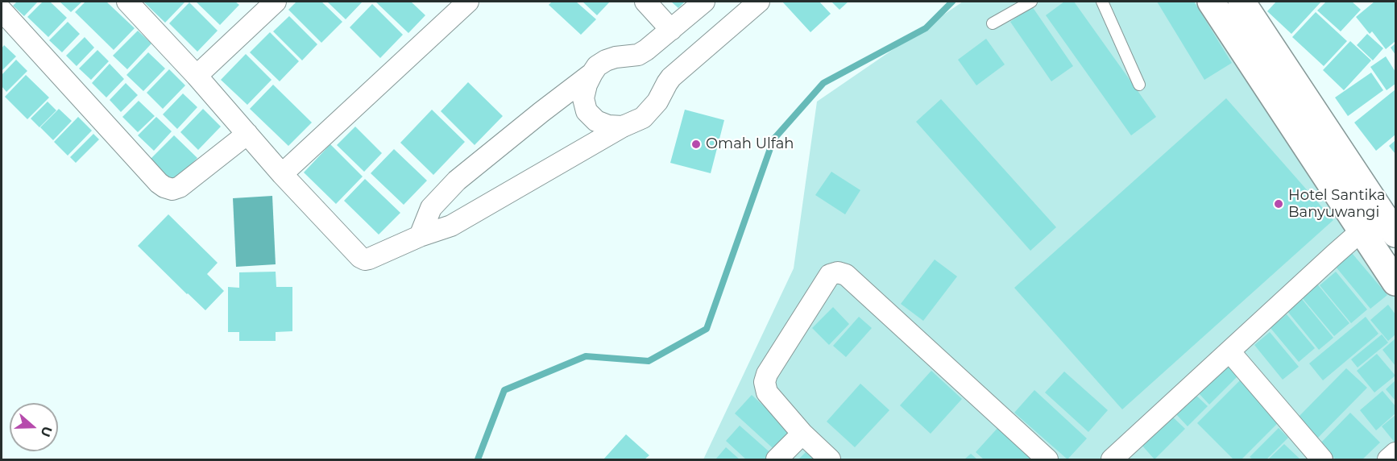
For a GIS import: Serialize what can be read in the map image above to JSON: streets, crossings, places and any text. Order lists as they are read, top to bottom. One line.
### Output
{"places":["Omah Ulfah","Hotel Santika Banyuwangi"],"north":"right"}
